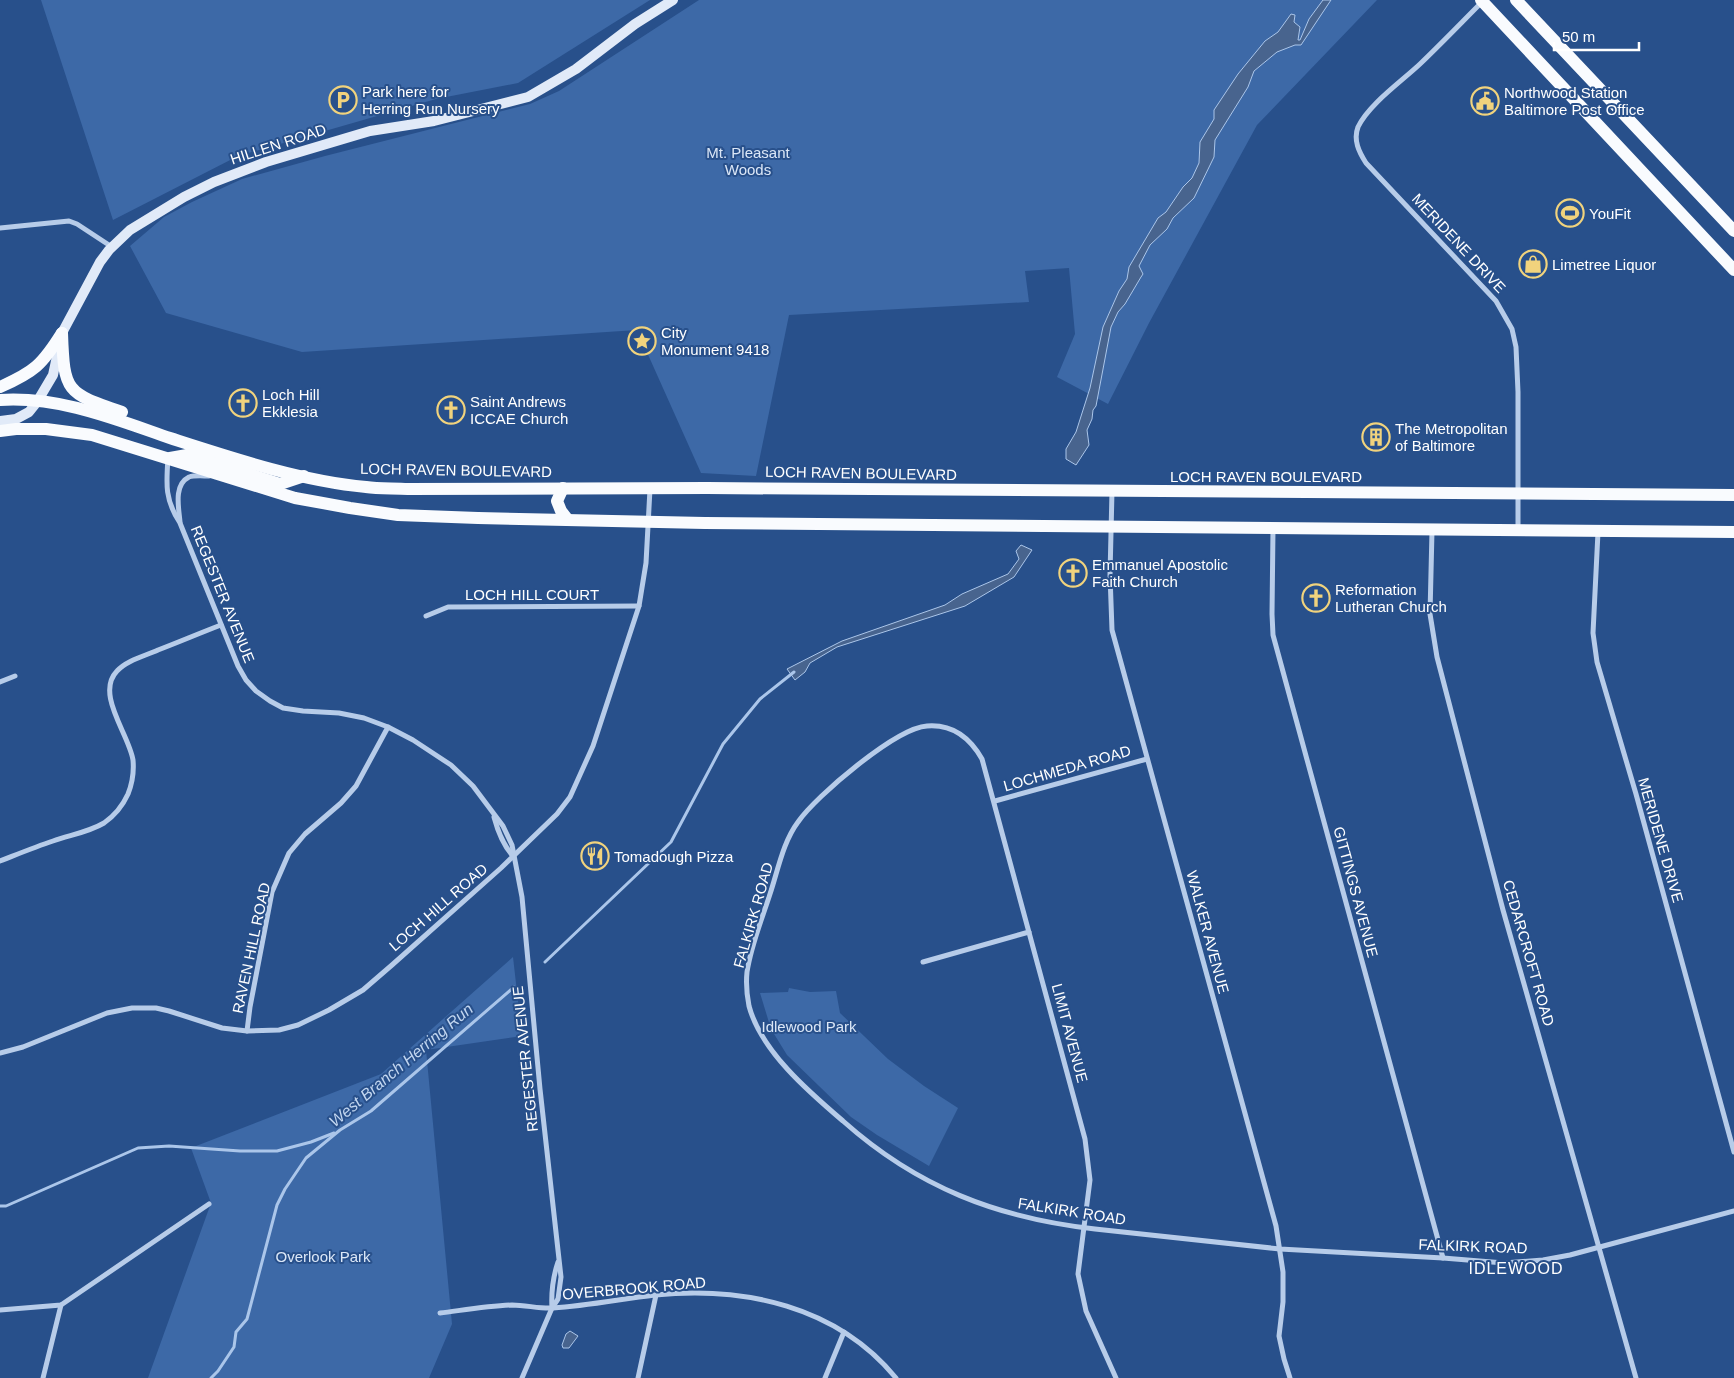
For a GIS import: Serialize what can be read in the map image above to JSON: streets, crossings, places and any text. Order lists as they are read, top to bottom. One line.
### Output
{"streets":{"main road":["LOCH RAVEN BOULEVARD"],"street":["HILLEN ROAD","MERIDENE DRIVE","REGESTER AVENUE","LOCH HILL COURT","LOCHMEDA ROAD","GITTINGS AVENUE","LOCH HILL ROAD","FALKIRK ROAD","WALKER AVENUE","RAVEN HILL ROAD","CEDARCROFT ROAD","LIMIT AVENUE","OVERBROOK ROAD"]},"crossings":[["HILLEN ROAD","LOCH RAVEN BOULEVARD"],["MERIDENE DRIVE","LOCH RAVEN BOULEVARD"],["LOCH RAVEN BOULEVARD","LOCH HILL ROAD"],["LOCH RAVEN BOULEVARD","WALKER AVENUE"],["REGESTER AVENUE","LOCH HILL ROAD"],["REGESTER AVENUE","RAVEN HILL ROAD"],["REGESTER AVENUE","OVERBROOK ROAD"],["LOCH HILL COURT","LOCH HILL ROAD"],["LOCHMEDA ROAD","WALKER AVENUE"],["LOCHMEDA ROAD","LIMIT AVENUE"],["GITTINGS AVENUE","FALKIRK ROAD"],["LOCH HILL ROAD","RAVEN HILL ROAD"],["FALKIRK ROAD","WALKER AVENUE"],["FALKIRK ROAD","CEDARCROFT ROAD"],["FALKIRK ROAD","LIMIT AVENUE"]],"districts":["IDLEWOOD"],"water":["West Branch Herring Run"],"parks":["Mt. Pleasant Woods","Idlewood Park","Overlook Park"],"places":{"parking":["Park here for Herring Run Nursery"],"public building":["Northwood Station Baltimore Post Office"],"sports":["YouFit"],"shop":["Limetree Liquor"],"place":["City Monument 9418"],"church":["Loch Hill Ekklesia","Saint Andrews ICCAE Church","Emmanuel Apostolic Faith Church","Reformation Lutheran Church"],"building":["The Metropolitan of Baltimore"],"restaurant":["Tomadough Pizza"]},"scale_bar":"50 m"}
